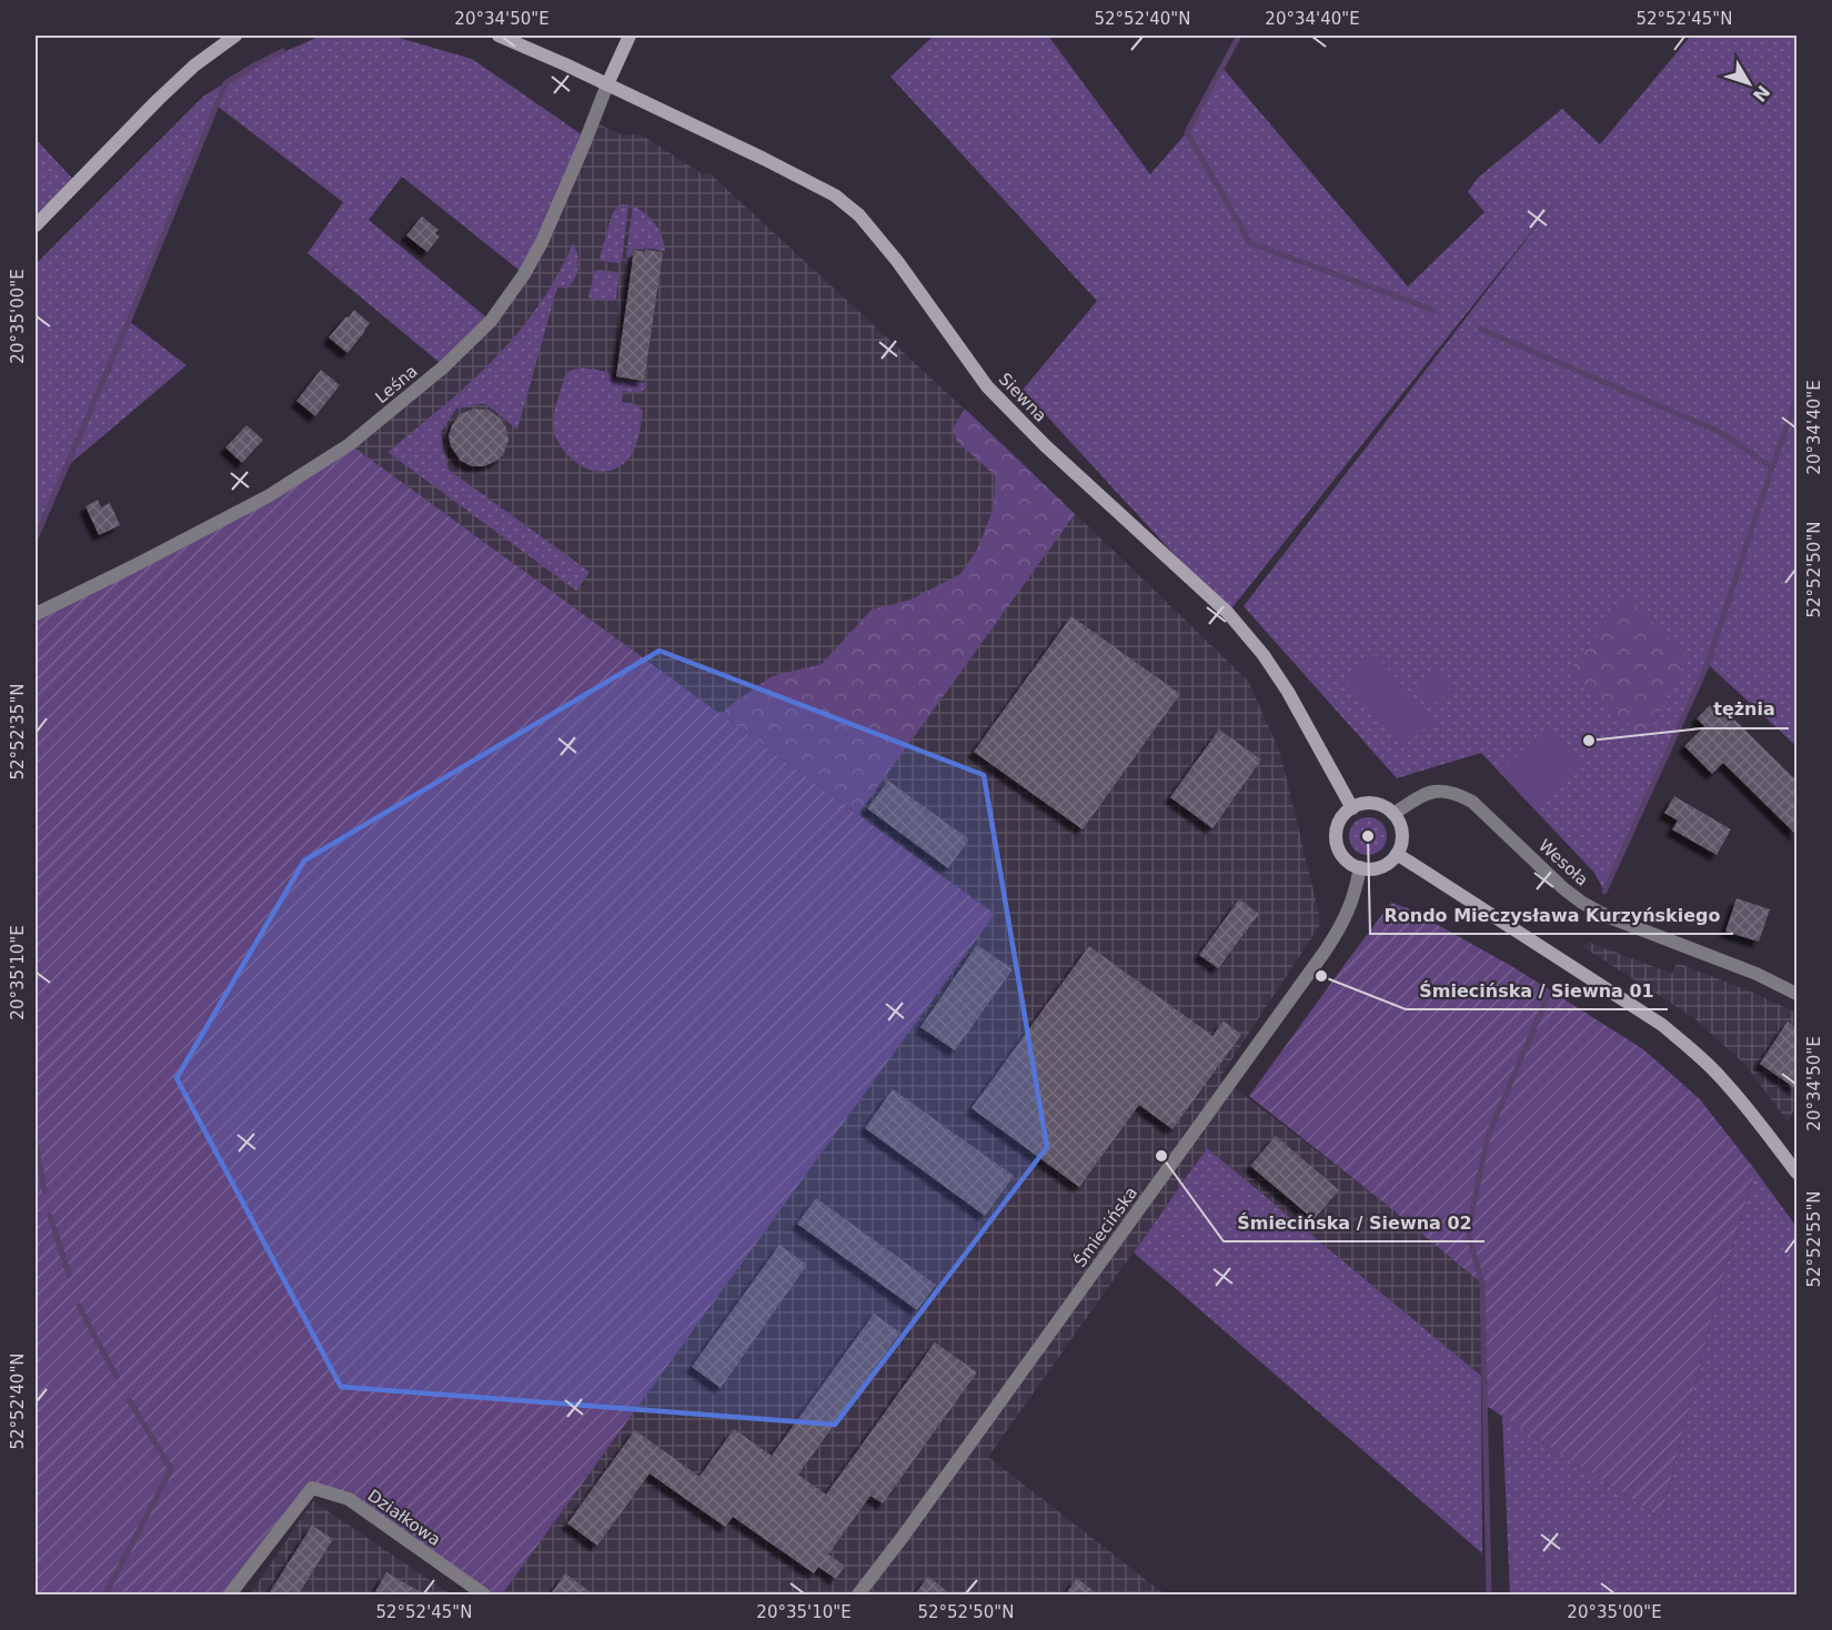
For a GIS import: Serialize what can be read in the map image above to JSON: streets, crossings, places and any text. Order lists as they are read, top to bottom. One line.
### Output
{"streets":{"main road":["Leśna","Siewna"],"street":["Wesoła","Śmiecińska","Działkowa"]},"crossings":[["Leśna","Siewna"],["Siewna","Wesoła"],["Siewna","Śmiecińska"],["Wesoła","Śmiecińska"]],"places":["tężnia","Rondo Mieczysława Kurzyńskiego","Śmiecińska / Siewna 01","Śmiecińska / Siewna 02"],"north":"bottom right","coordinates":["20°34'50\"E","52°52'40\"N","20°34'40\"E","52°52'45\"N","20°35'00\"E","52°52'50\"N","52°52'35\"N","20°35'10\"E","52°52'55\"N"]}
